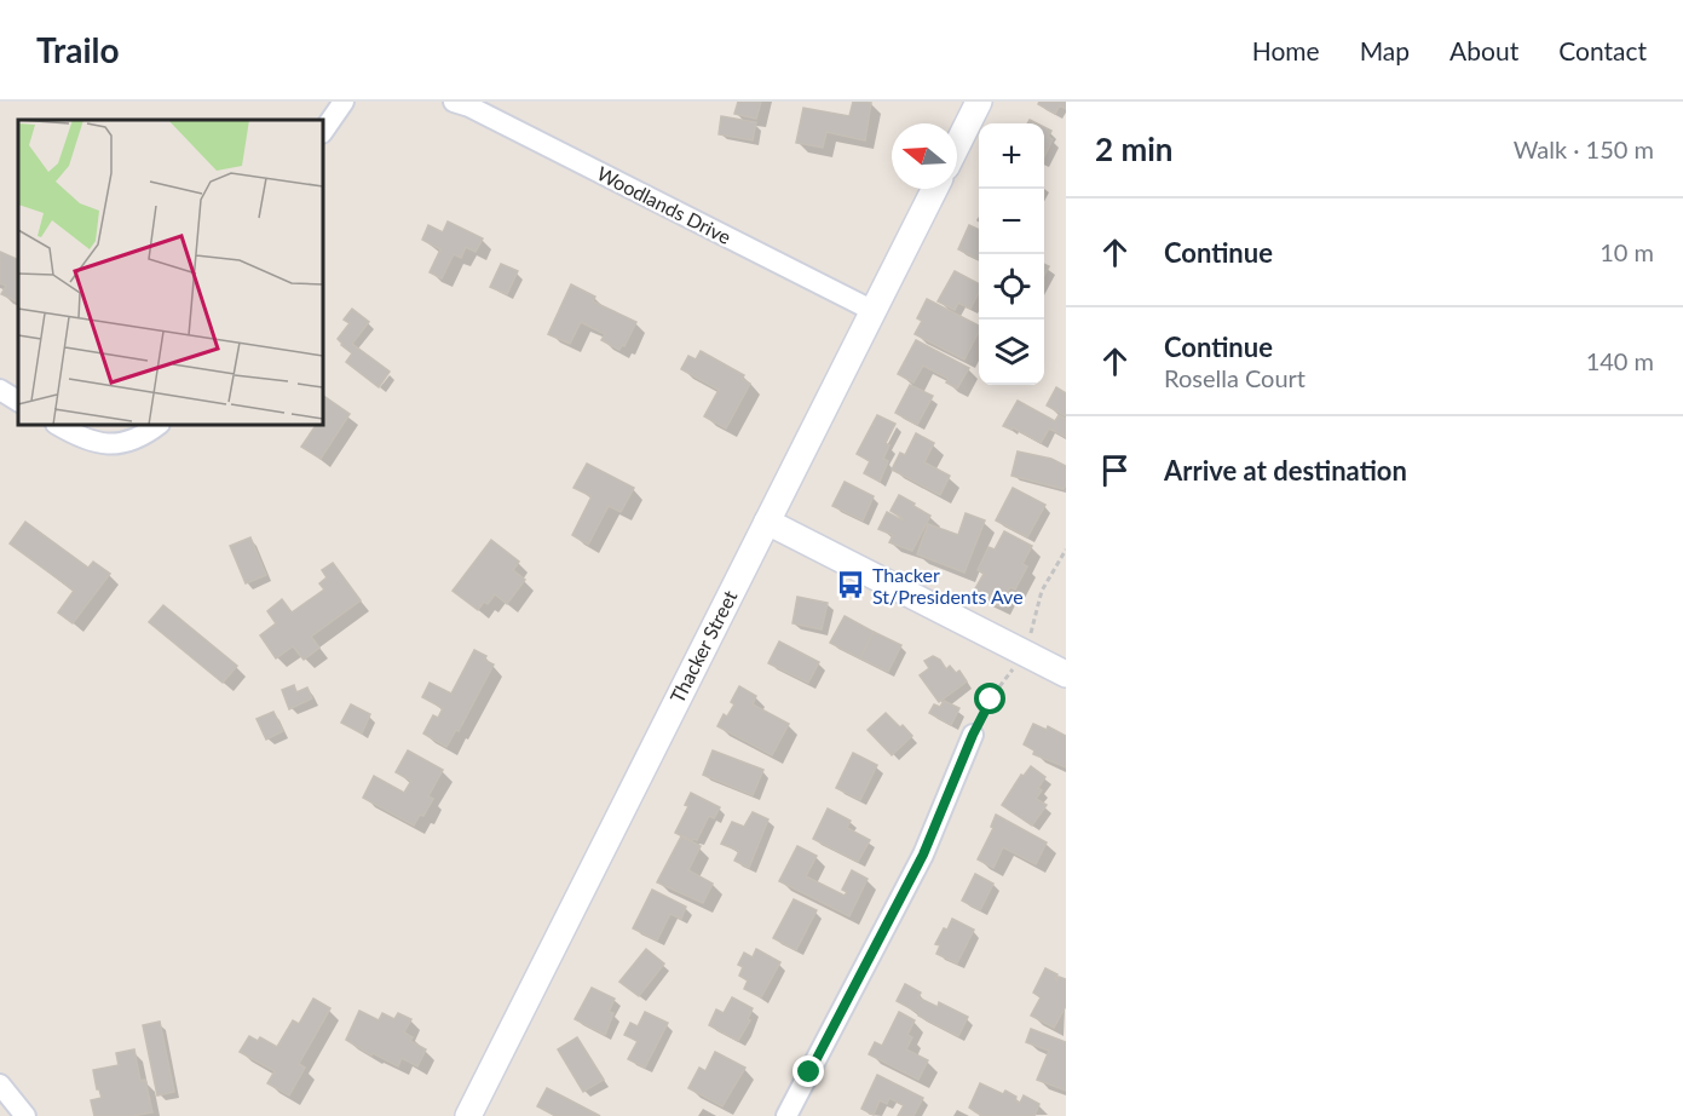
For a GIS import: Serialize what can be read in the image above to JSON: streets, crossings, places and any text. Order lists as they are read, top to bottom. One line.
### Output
{"streets":{"street":["Woodlands Drive","Thacker Street"]},"crossings":[["Woodlands Drive","Thacker Street"]],"places":{"bus stop":["Thacker St/Presidents Ave"]},"north":"left","page":{"header":"Trailo","nav":["Home","Map","About","Contact"],"heading":["2 min","Walk · 150 m"],"map_buttons":["+","−"],"list":[["Continue","10 m"],["Continue","Rosella Court","140 m"],"Arrive at destination"]}}
